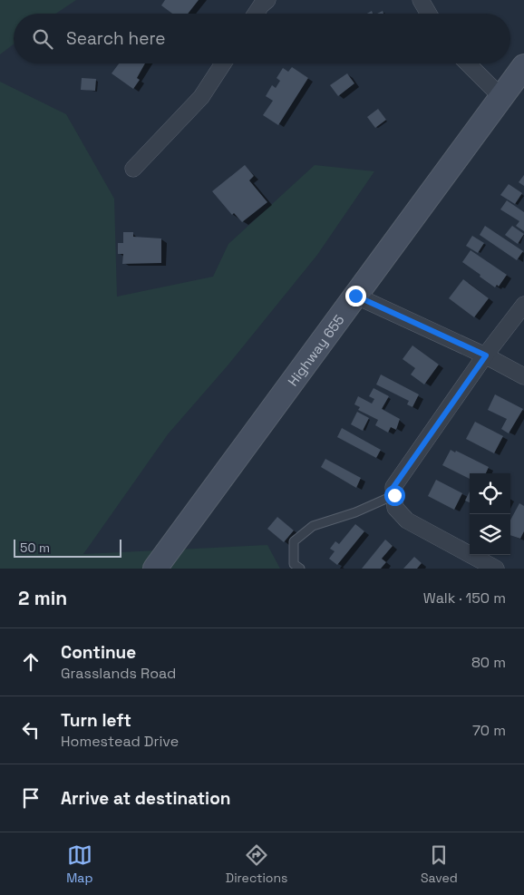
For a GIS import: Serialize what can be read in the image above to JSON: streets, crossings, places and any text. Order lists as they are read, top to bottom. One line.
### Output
{"streets":{"main road":["Highway 655"]},"scale_bar":"50 m","page":{"search":"Search here","scale":"50 m","heading":["2 min","Walk · 150 m"],"list":[["Continue","Grasslands Road","80 m"],["Turn left","Homestead Drive","70 m"],"Arrive at destination"],"nav":["Map","Directions","Saved"]}}
